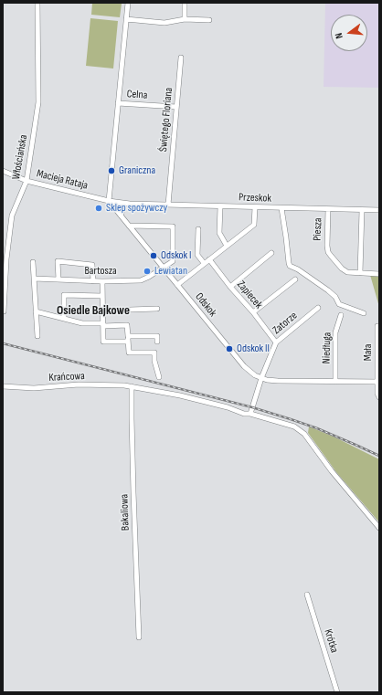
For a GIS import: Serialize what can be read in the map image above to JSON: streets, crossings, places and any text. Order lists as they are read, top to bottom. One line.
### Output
{"streets":{"street":["Celna","Świętego Floriana","Włościańska","Macieja Rataja","Przeskok","Piesza","Bartosza","Zapiecek","Odskok","Zatorze","Niedługa","Mała","Krańcowa","Bakaliowa","Krótka"]},"crossings":[["Celna","Świętego Floriana"],["Świętego Floriana","Przeskok"],["Włościańska","Macieja Rataja"],["Macieja Rataja","Przeskok"],["Macieja Rataja","Odskok"],["Przeskok","Piesza"],["Przeskok","Odskok"],["Bartosza","Odskok"],["Zapiecek","Zatorze"],["Odskok","Zatorze"],["Krańcowa","Bakaliowa"]],"districts":["Osiedle Bajkowe"],"places":["Graniczna","Sklep spożywczy","Odskok I","Lewiatan","Odskok II"],"north":"left"}
